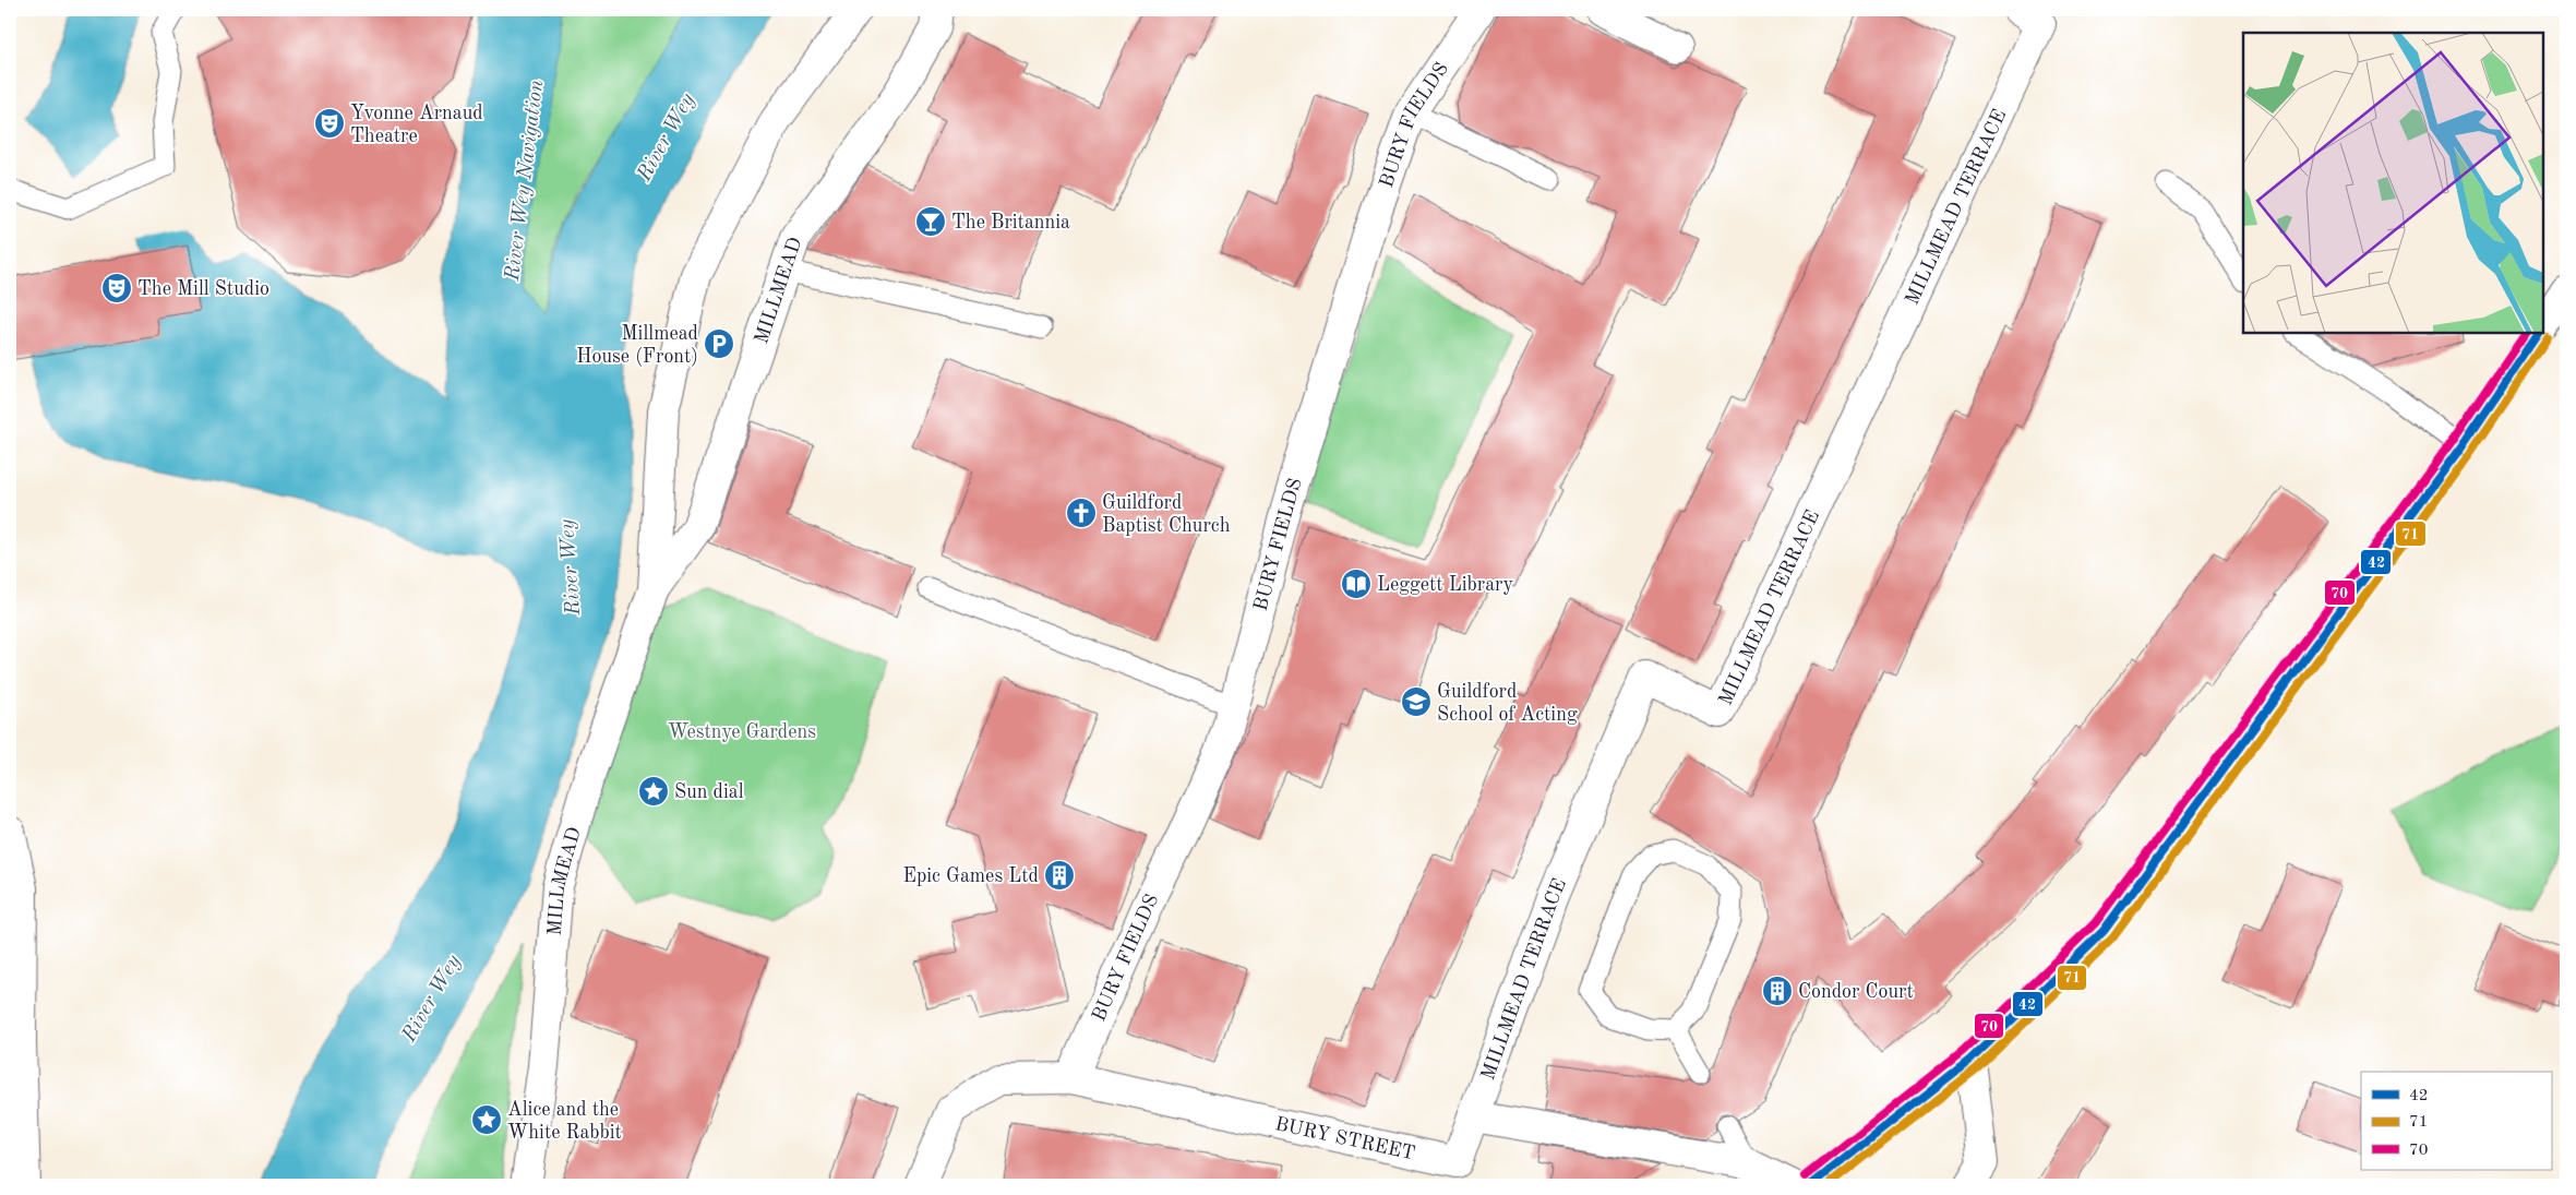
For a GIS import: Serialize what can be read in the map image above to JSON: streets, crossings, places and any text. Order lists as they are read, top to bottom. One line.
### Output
{"streets":{"street":["BURY FIELDS","MILLMEAD TERRACE","MILLMEAD","BURY STREET"]},"crossings":[["BURY FIELDS","BURY STREET"],["MILLMEAD TERRACE","BURY STREET"]],"water":["River Wey","River Wey Navigation"],"parks":["Westnye Gardens"],"places":{"theatre":["Yvonne Arnaud Theatre","The Mill Studio"],"bar":["The Britannia"],"parking":["Millmead House (Front)"],"church":["Guildford Baptist Church"],"library":["Leggett Library"],"school or university":["Guildford School of Acting"],"place":["Sun dial","Alice and the White Rabbit"],"building":["Epic Games Ltd","Condor Court"]},"lines":["transit line 42","transit line 70","transit line 71"],"legend":["42","71","70"]}
